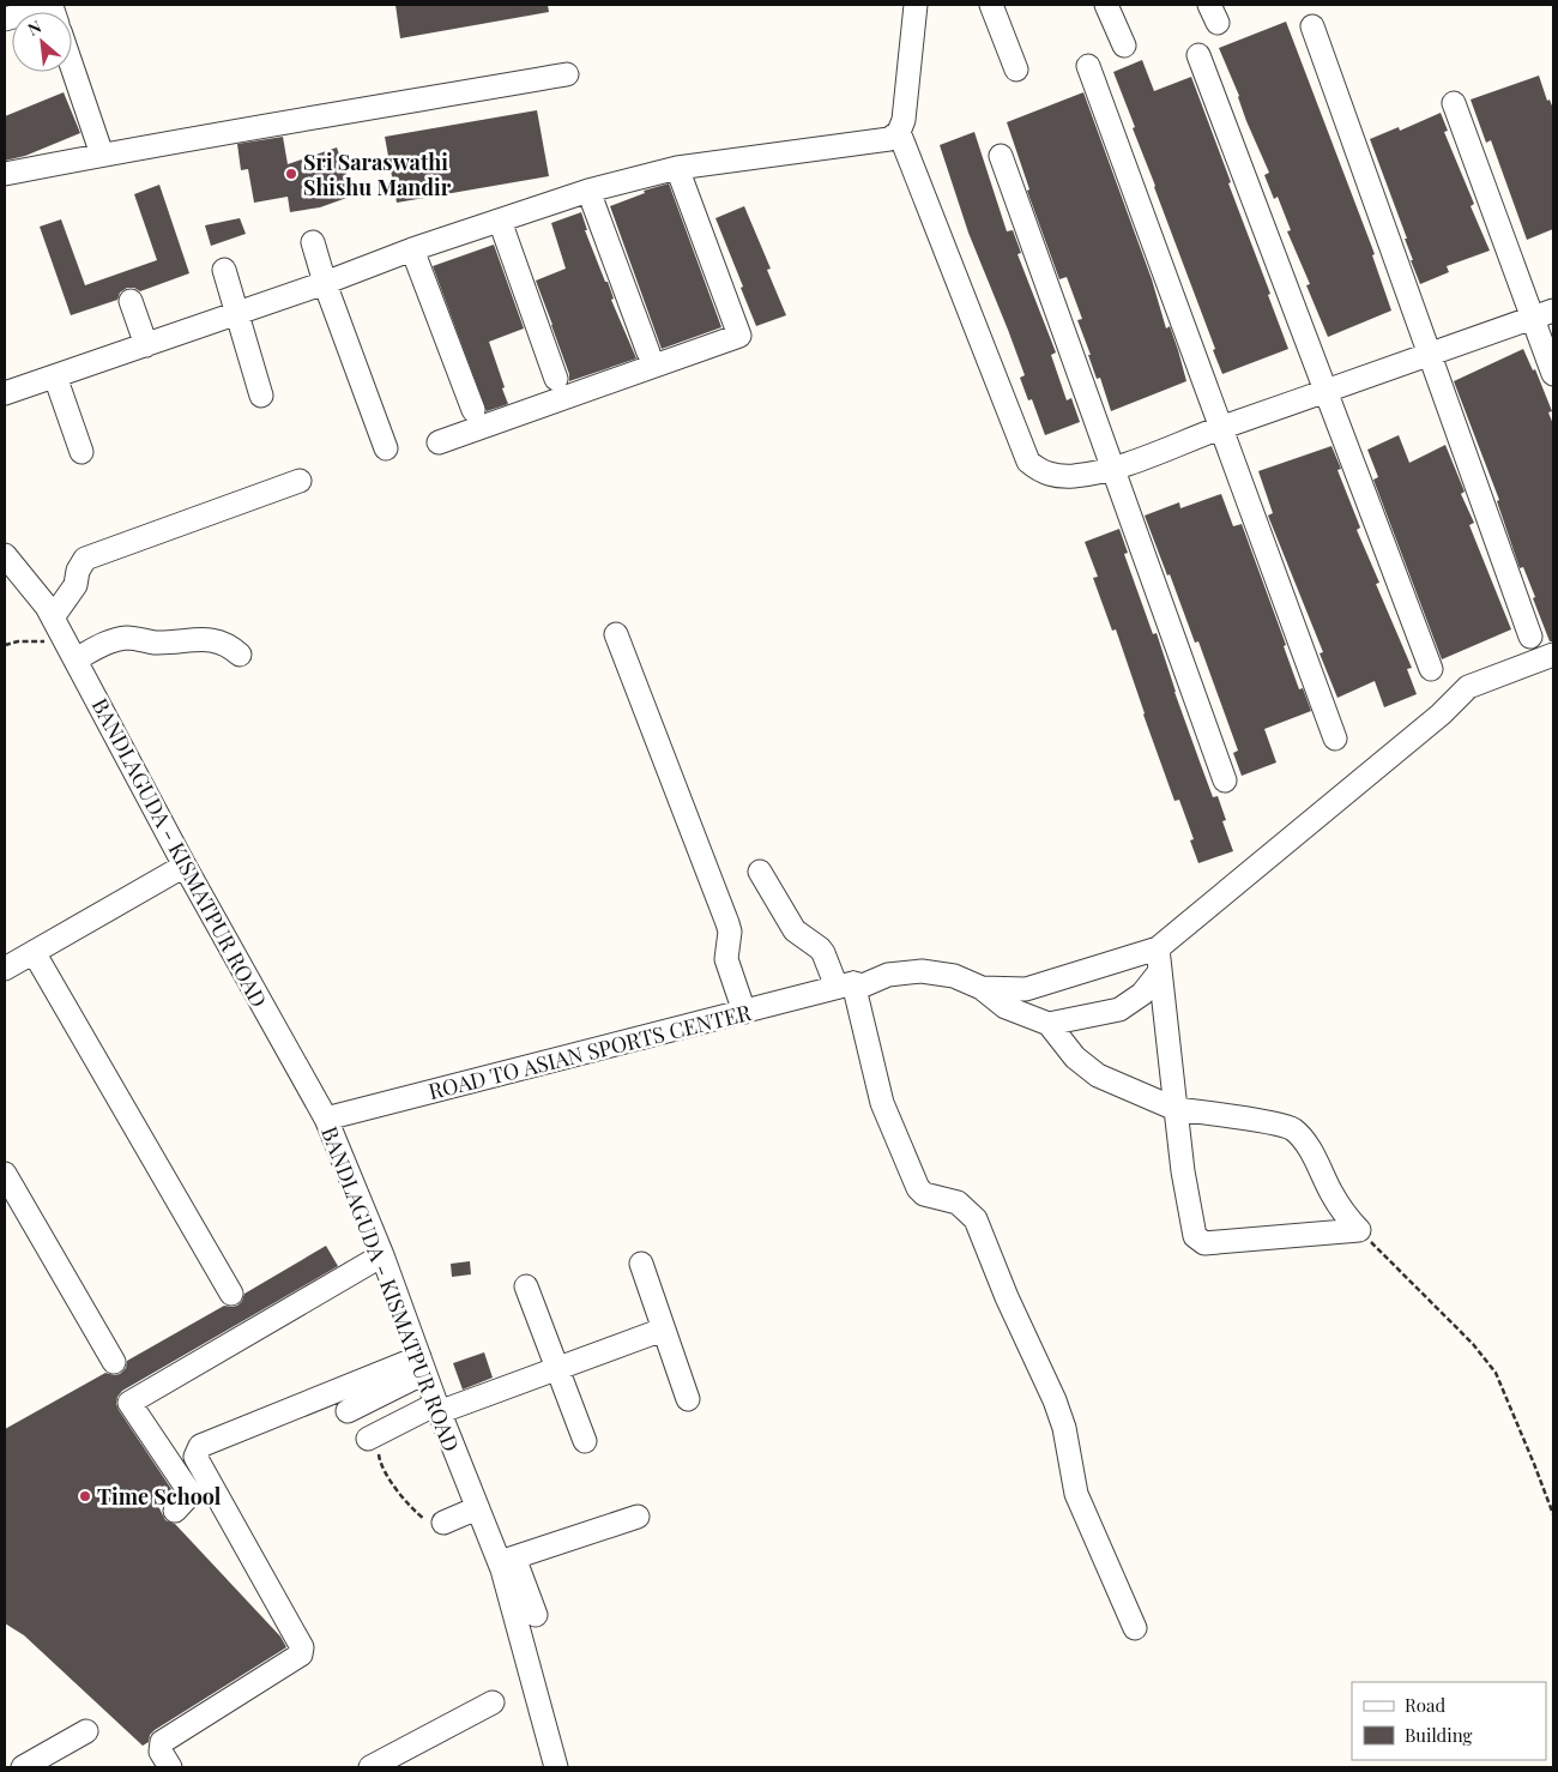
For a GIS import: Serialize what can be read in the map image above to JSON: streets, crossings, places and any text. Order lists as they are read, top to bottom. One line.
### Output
{"streets":{"street":["BANDLAGUDA - KISMATPUR ROAD","ROAD TO ASIAN SPORTS CENTER"]},"crossings":[["BANDLAGUDA - KISMATPUR ROAD","ROAD TO ASIAN SPORTS CENTER"]],"places":["Sri Saraswathi Shishu Mandir","Time School"],"legend":["Road","Building"],"north":"top left"}
